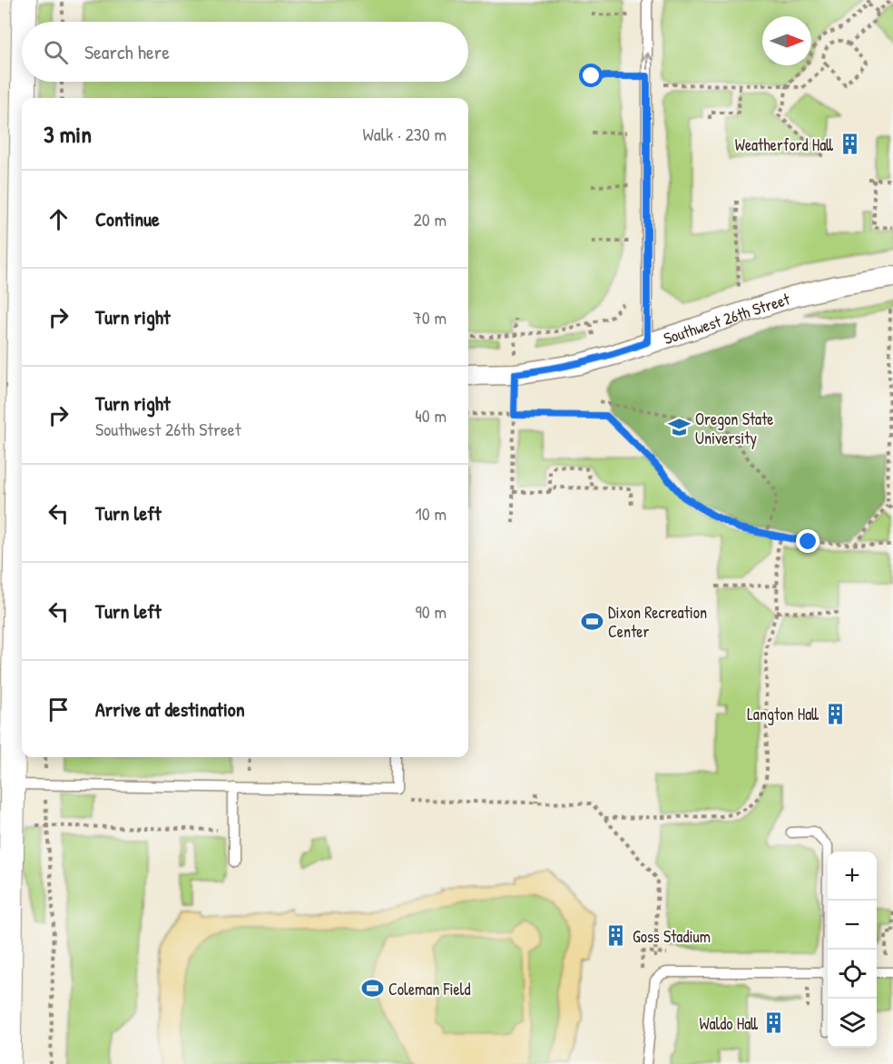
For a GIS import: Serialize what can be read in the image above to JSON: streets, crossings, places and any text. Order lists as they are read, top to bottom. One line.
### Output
{"streets":{"street":["Southwest 26th Street"]},"places":{"building":["Weatherford Hall","Langton Hall","Goss Stadium","Waldo Hall"],"school or university":["Oregon State University"],"sports":["Dixon Recreation Center","Coleman Field"]},"north":"right","page":{"search":"Search here","heading":["3 min","Walk · 230 m"],"list":[["Continue","20 m"],["Turn right","70 m"],["Turn right","Southwest 26th Street","40 m"],["Turn left","10 m"],["Turn left","90 m"],"Arrive at destination"],"map_buttons":["+","−"]}}
